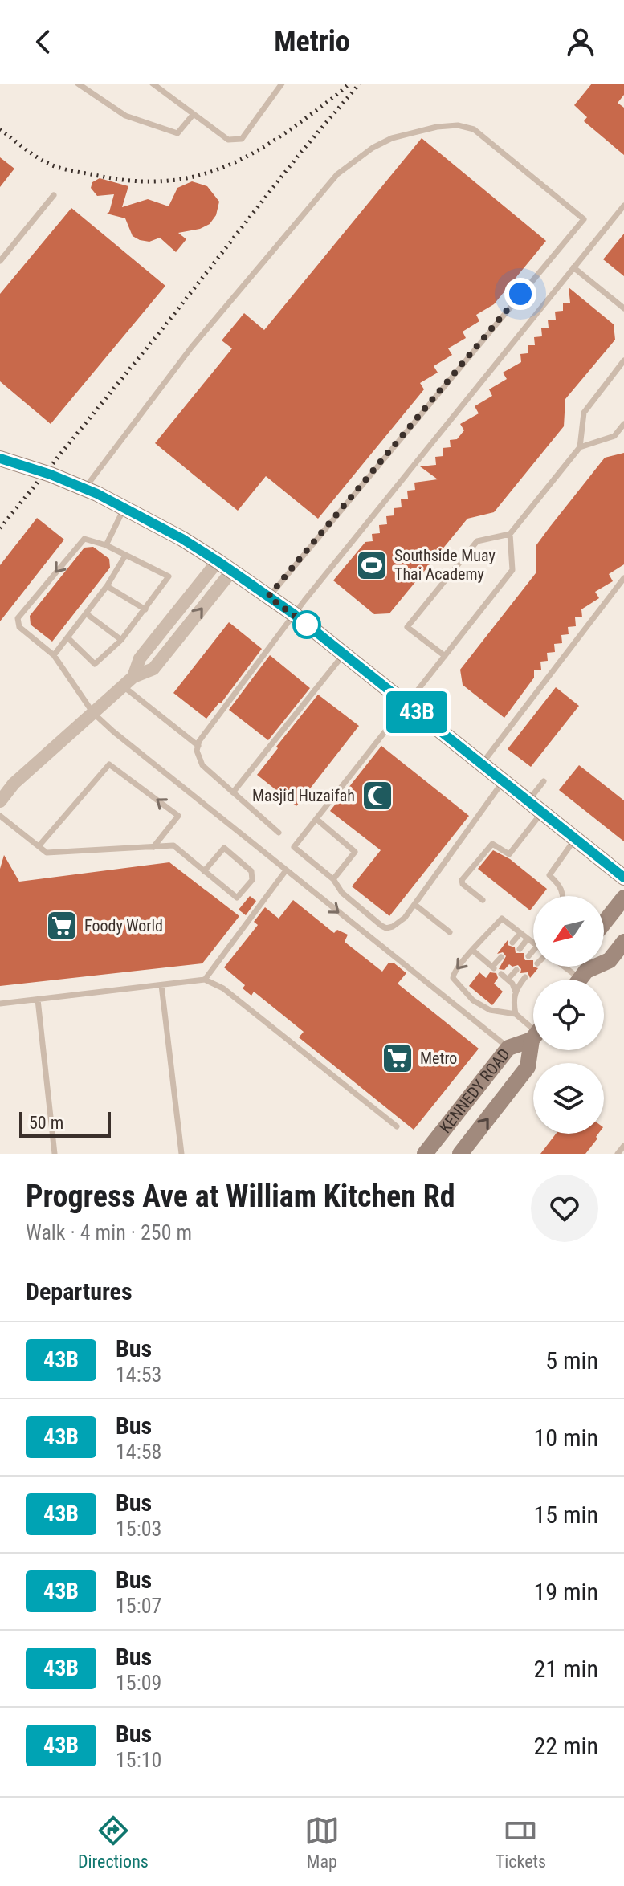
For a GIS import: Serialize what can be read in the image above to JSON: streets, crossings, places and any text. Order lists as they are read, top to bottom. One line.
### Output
{"streets":{"main road":["KENNEDY ROAD"]},"places":{"sports":["Southside Muay Thai Academy"],"mosque":["Masjid Huzaifah"],"supermarket":["Foody World","Metro"]},"lines":["bus line 43B"],"scale_bar":"50 m","north":"bottom left","page":{"header":"Metrio","on_map":"43B","scale":"50 m","heading":[["Progress Ave at William Kitchen Rd","Walk · 4 min · 250 m"],"Departures"],"list":[{"mark":"43B","name":"Bus","note":"14:53","value":"5 min"},{"mark":"43B","name":"Bus","note":"14:58","value":"10 min"},{"mark":"43B","name":"Bus","note":"15:03","value":"15 min"},{"mark":"43B","name":"Bus","note":"15:07","value":"19 min"},{"mark":"43B","name":"Bus","note":"15:09","value":"21 min"},{"mark":"43B","name":"Bus","note":"15:10","value":"22 min"}],"tabs":["Directions","Map","Tickets"]}}
